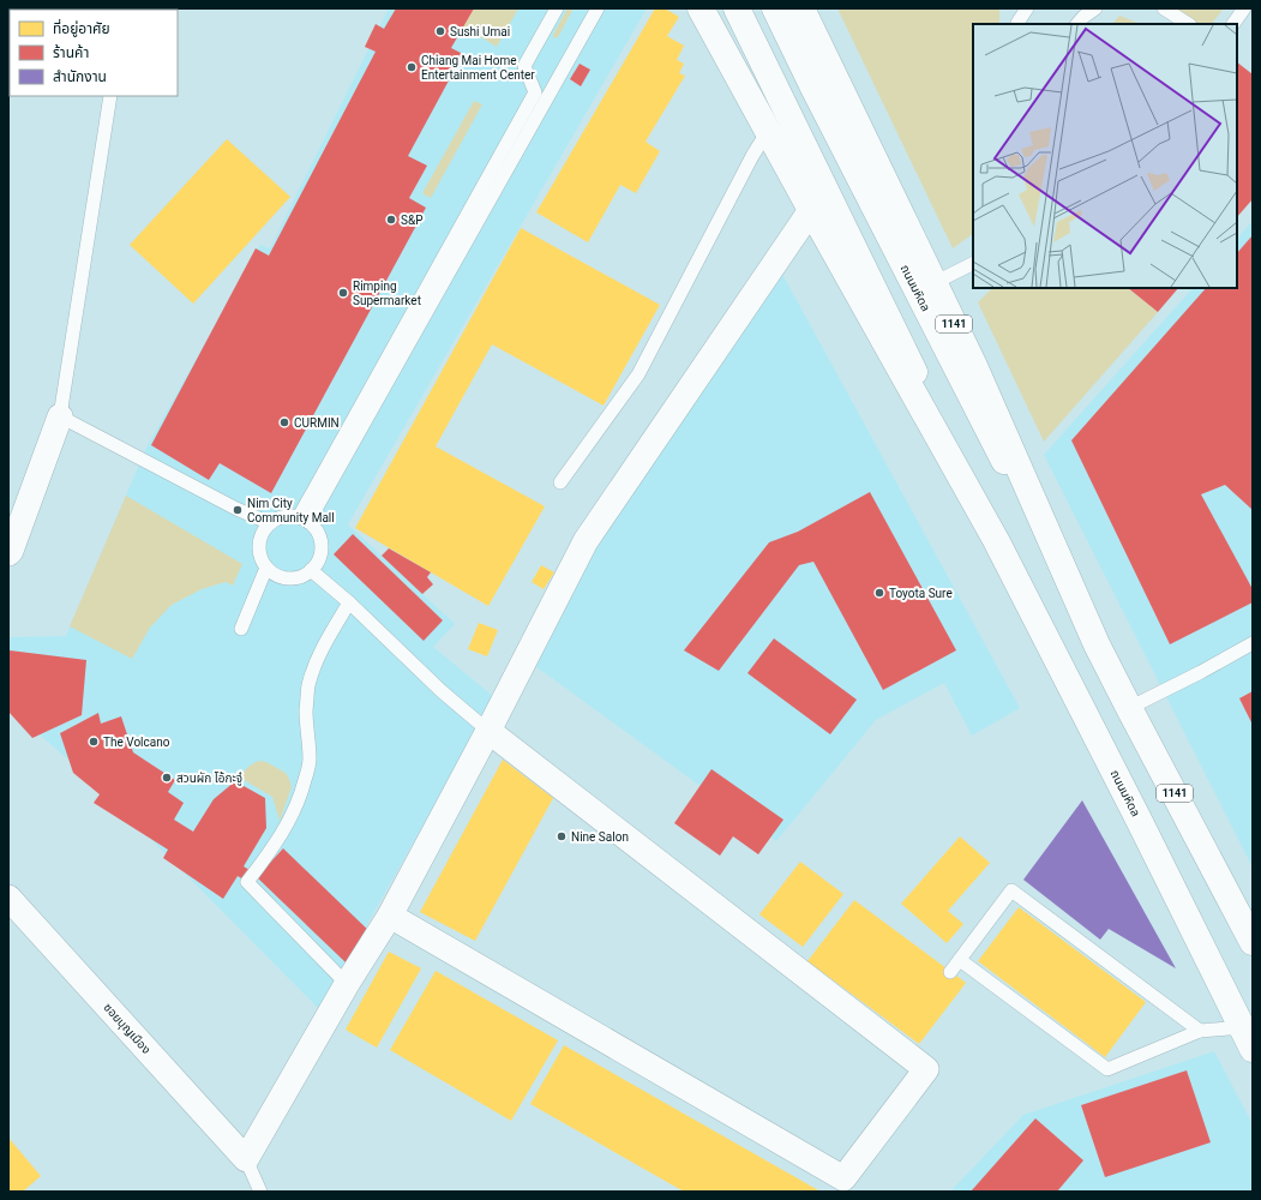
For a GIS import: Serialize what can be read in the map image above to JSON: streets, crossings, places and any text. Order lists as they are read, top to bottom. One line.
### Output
{"streets":{"main road":["ถนนมหิดล","1141"],"street":["ซอยบุญเมือง"]},"places":["Sushi Umai","Chiang Mai Home Entertainment Center","S&P","Rimping Supermarket","CURMIN","Nim City Community Mall","Toyota Sure","The Volcano","สวนผัก โอ้กะจู๋","Nine Salon"],"legend":["ที่อยู่อาศัย","ร้านค้า","สำนักงาน"]}
